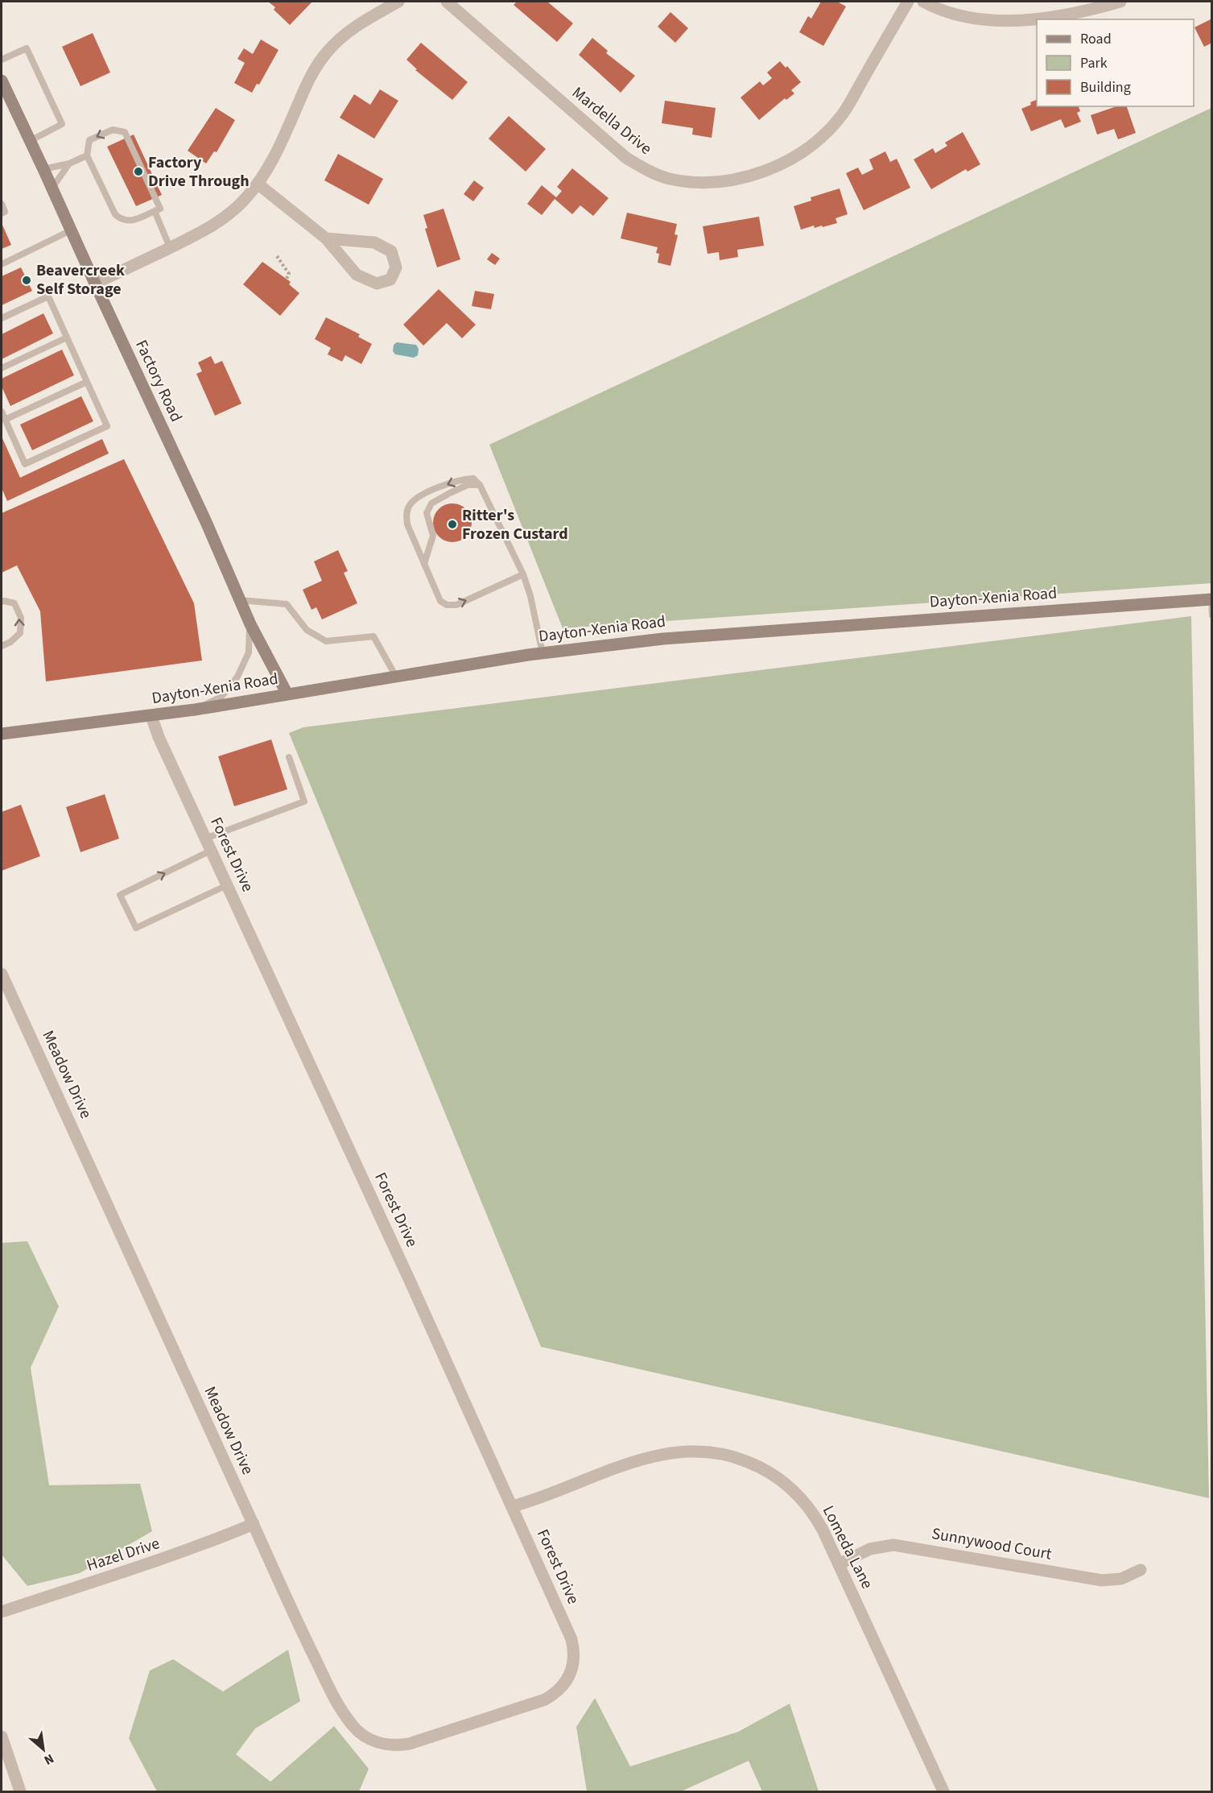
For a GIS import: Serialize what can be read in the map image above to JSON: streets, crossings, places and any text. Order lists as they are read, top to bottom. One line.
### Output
{"streets":{"main road":["Factory Road","Dayton-Xenia Road"],"street":["Mardella Drive","Forest Drive","Meadow Drive","Sunnywood Court","Lomeda Lane","Hazel Drive"]},"crossings":[["Factory Road","Dayton-Xenia Road"],["Dayton-Xenia Road","Forest Drive"],["Forest Drive","Meadow Drive"],["Forest Drive","Lomeda Lane"],["Meadow Drive","Hazel Drive"],["Sunnywood Court","Lomeda Lane"]],"places":["Factory Drive Through","Beavercreek Self Storage","Ritter's Frozen Custard"],"legend":["Road","Park","Building"],"north":"bottom right"}
